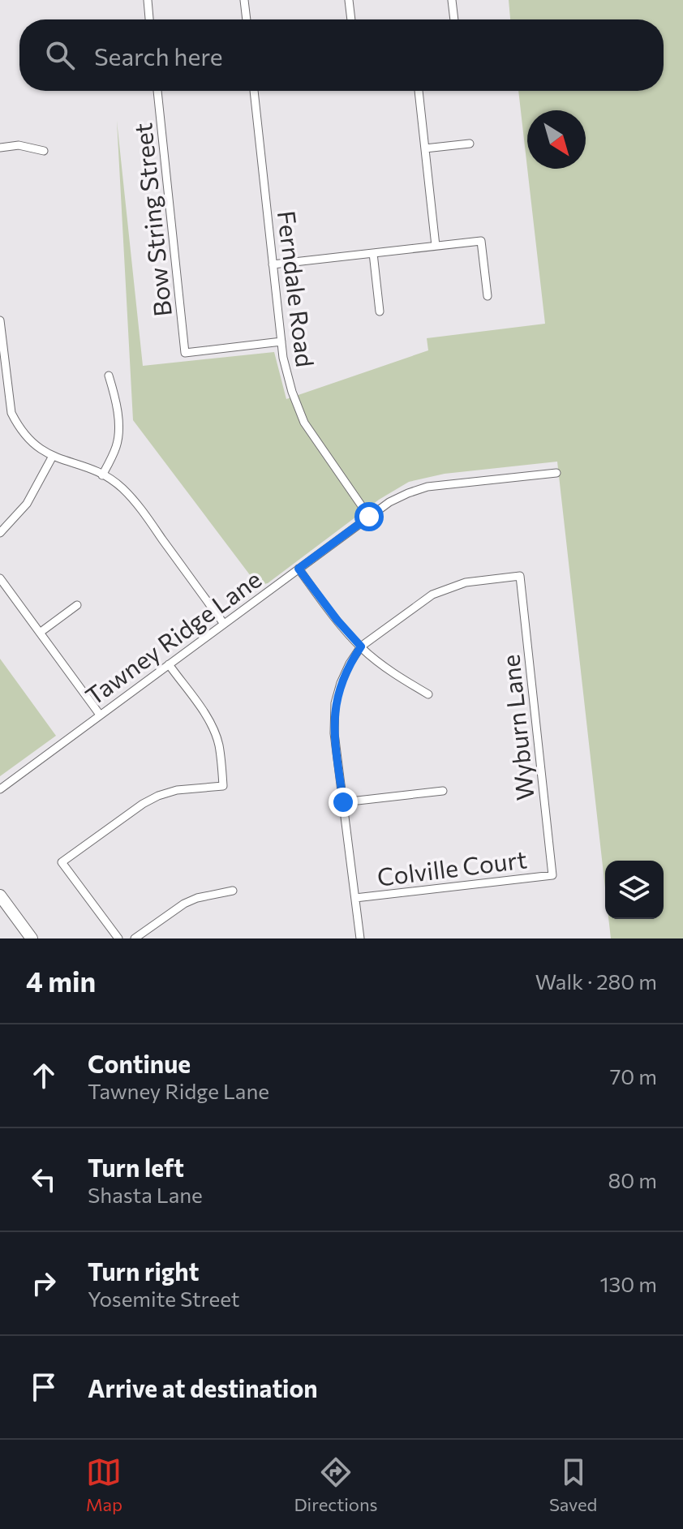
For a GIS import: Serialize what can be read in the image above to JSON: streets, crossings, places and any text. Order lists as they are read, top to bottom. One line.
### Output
{"streets":{"street":["Bow String Street","Ferndale Road","Tawney Ridge Lane","Wyburn Lane","Colville Court"]},"crossings":[["Bow String Street","Ferndale Road"],["Ferndale Road","Tawney Ridge Lane"],["Wyburn Lane","Colville Court"]],"north":"bottom right","page":{"search":"Search here","heading":["4 min","Walk · 280 m"],"list":[["Continue","Tawney Ridge Lane","70 m"],["Turn left","Shasta Lane","80 m"],["Turn right","Yosemite Street","130 m"],"Arrive at destination"],"nav":["Map","Directions","Saved"]}}
